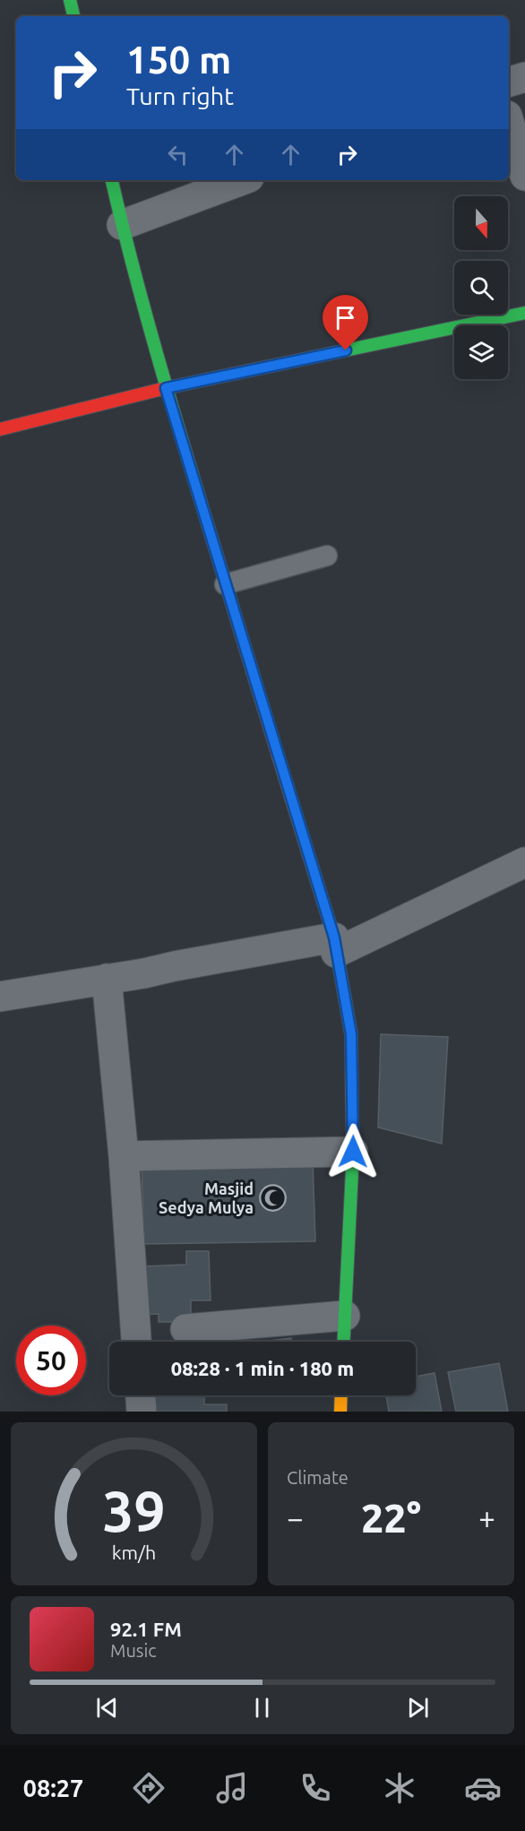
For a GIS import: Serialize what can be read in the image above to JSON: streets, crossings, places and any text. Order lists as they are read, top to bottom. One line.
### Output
{"places":{"mosque":["Masjid Sedya Mulya"]},"north":"bottom","page":{"turn":["150 m","Turn right"],"limit":"50","trip":"08:28 · 1 min · 180 m","tile":"Climate","heat":["−","22°","+"],"song":["92.1 FM","Music"],"tabs":"08:27","gauge":["39","km/h"]}}
